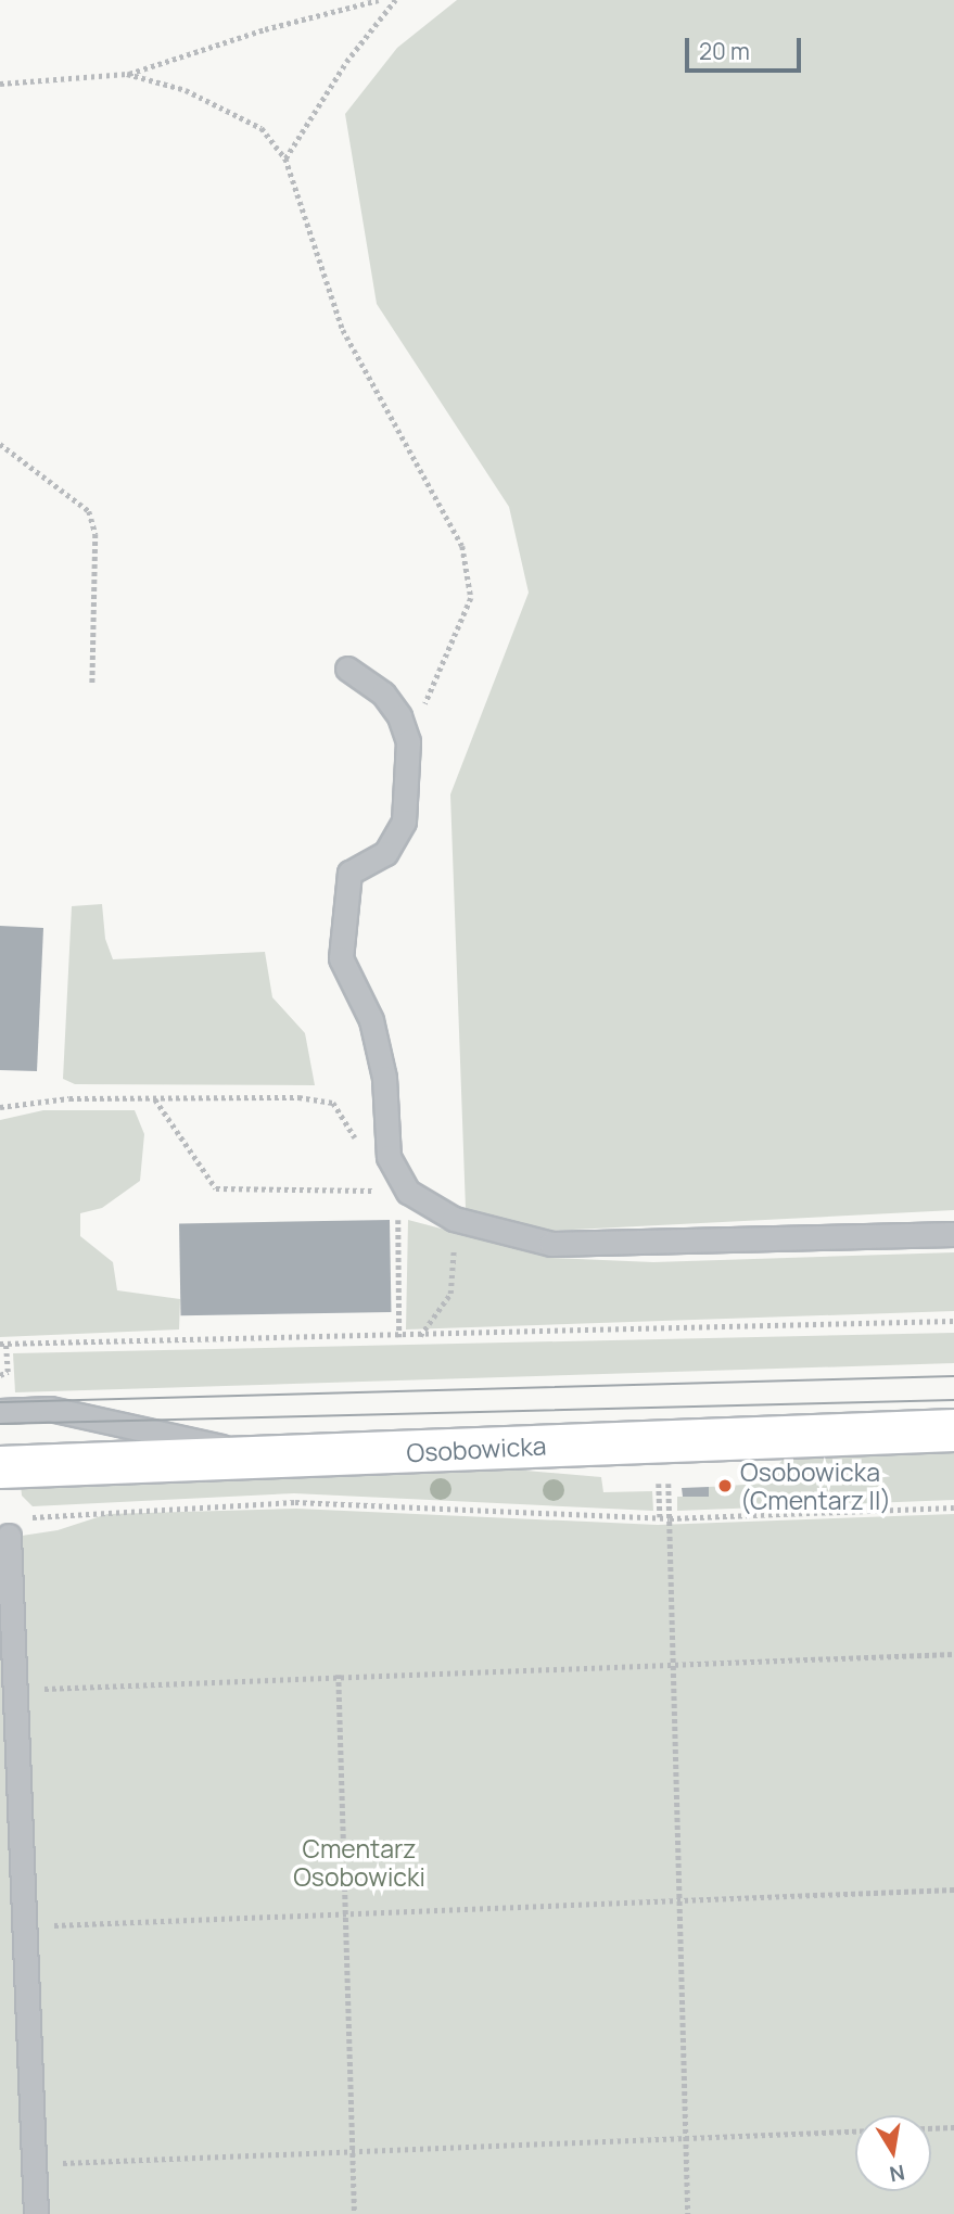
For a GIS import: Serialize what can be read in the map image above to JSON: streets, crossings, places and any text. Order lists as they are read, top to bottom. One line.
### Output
{"streets":{"street":["Osobowicka"]},"parks":["Cmentarz Osobowicki"],"places":["Osobowicka (Cmentarz II)"],"scale_bar":"20 m","north":"bottom"}
